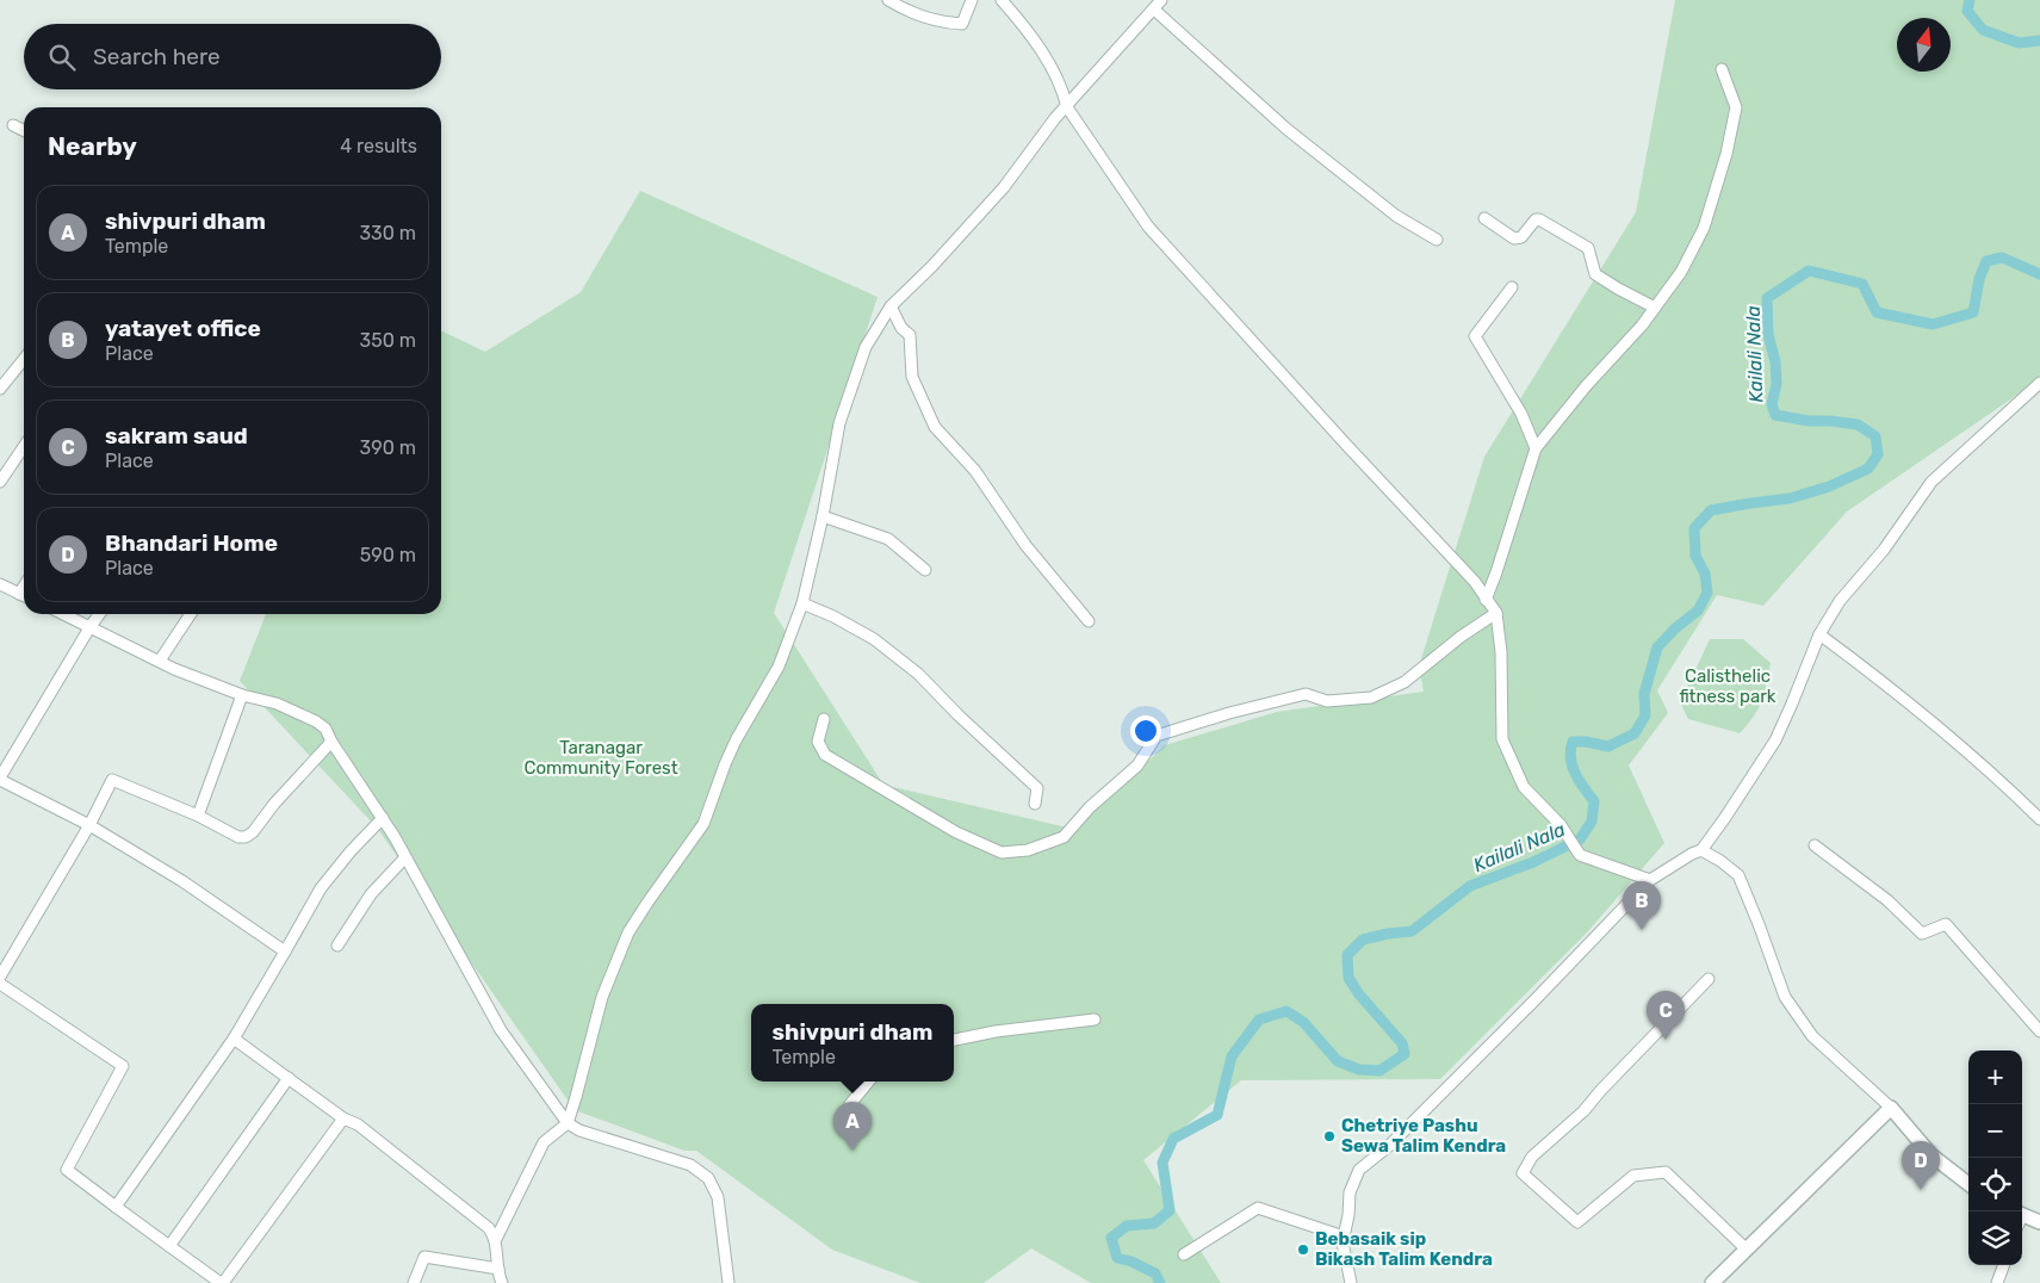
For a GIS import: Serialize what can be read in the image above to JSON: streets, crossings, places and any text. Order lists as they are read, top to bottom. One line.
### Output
{"water":["Kailali Nala"],"parks":["Calisthelic fitness park","Taranagar Community Forest"],"places":["Chetriye Pashu Sewa Talim Kendra","Bebasaik sip Bikash Talim Kendra"],"north":"top","page":{"search":"Search here","heading":["Nearby","4 results"],"list":[{"mark":"A","name":"shivpuri dham","note":"Temple","value":"330 m"},{"mark":"B","name":"yatayet office","note":"Place","value":"350 m"},{"mark":"C","name":"sakram saud","note":"Place","value":"390 m"},{"mark":"D","name":"Bhandari Home","note":"Place","value":"590 m"}],"pins":["B","C","A","D"],"popup":["shivpuri dham","Temple"],"map_buttons":["+","−"]}}
